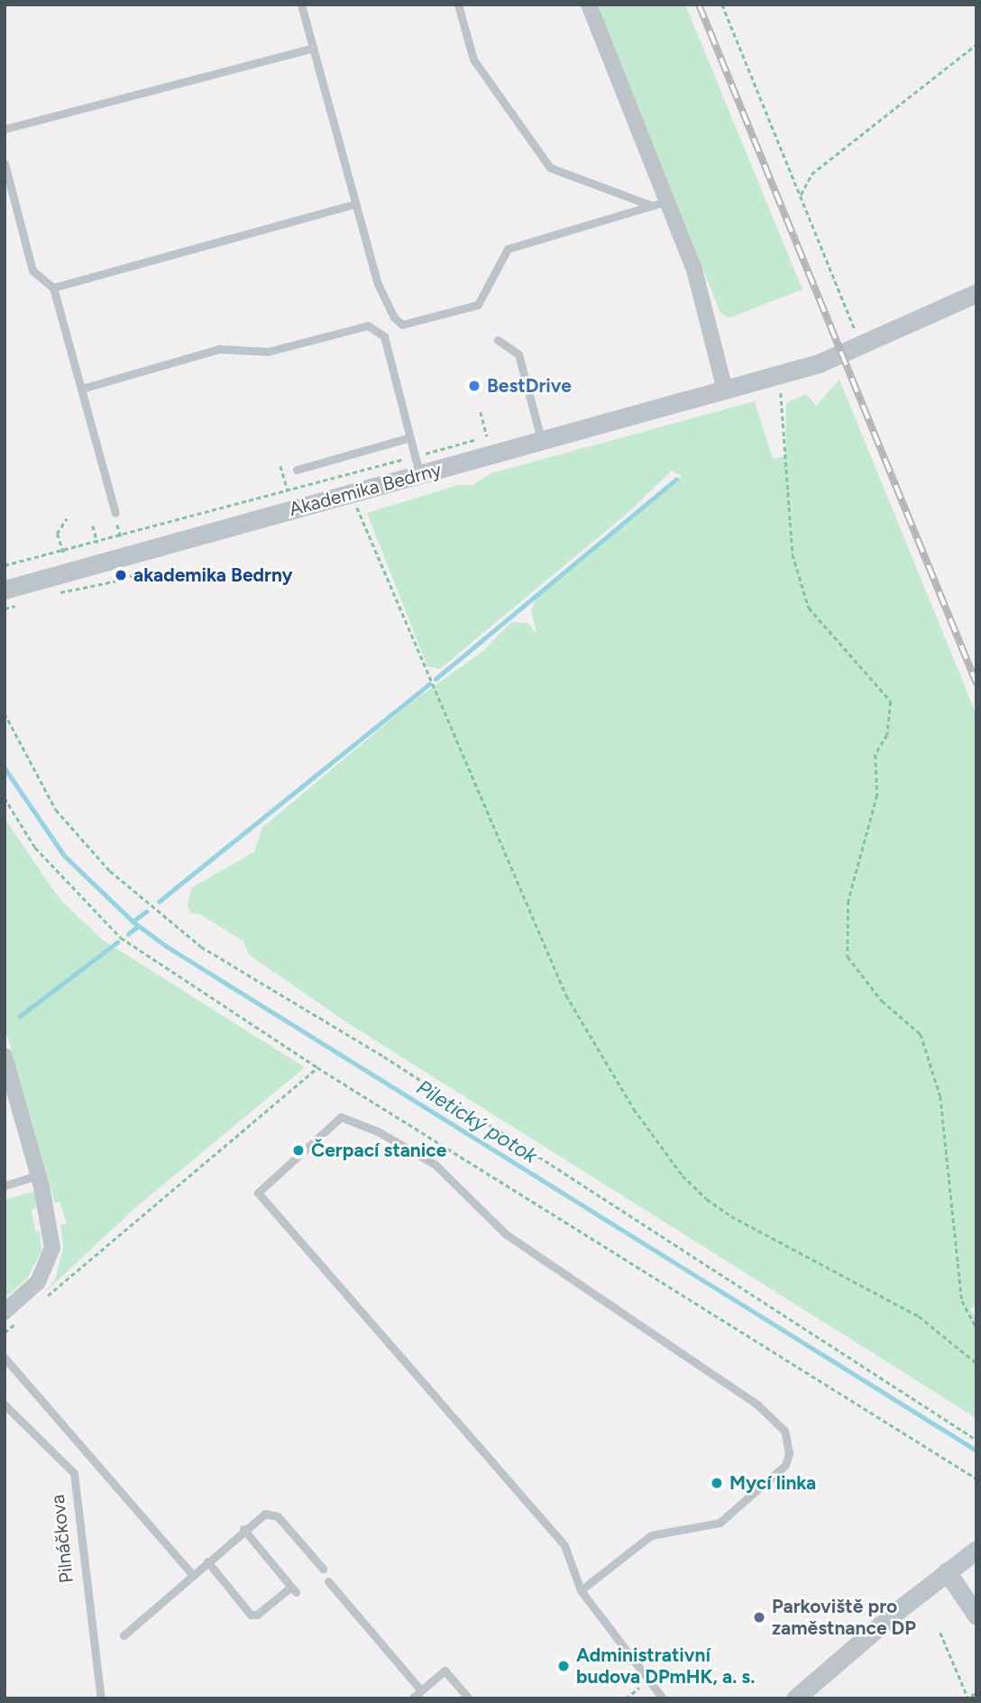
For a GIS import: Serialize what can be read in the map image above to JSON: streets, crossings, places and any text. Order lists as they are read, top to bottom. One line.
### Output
{"streets":{"street":["Akademika Bedrny"],"lane":["Pilnáčkova"]},"water":["Piletický potok"],"places":["BestDrive","akademika Bedrny","Čerpací stanice","Mycí linka","Parkoviště pro zaměstnance DP","Administrativní budova DPmHK, a. s."]}
